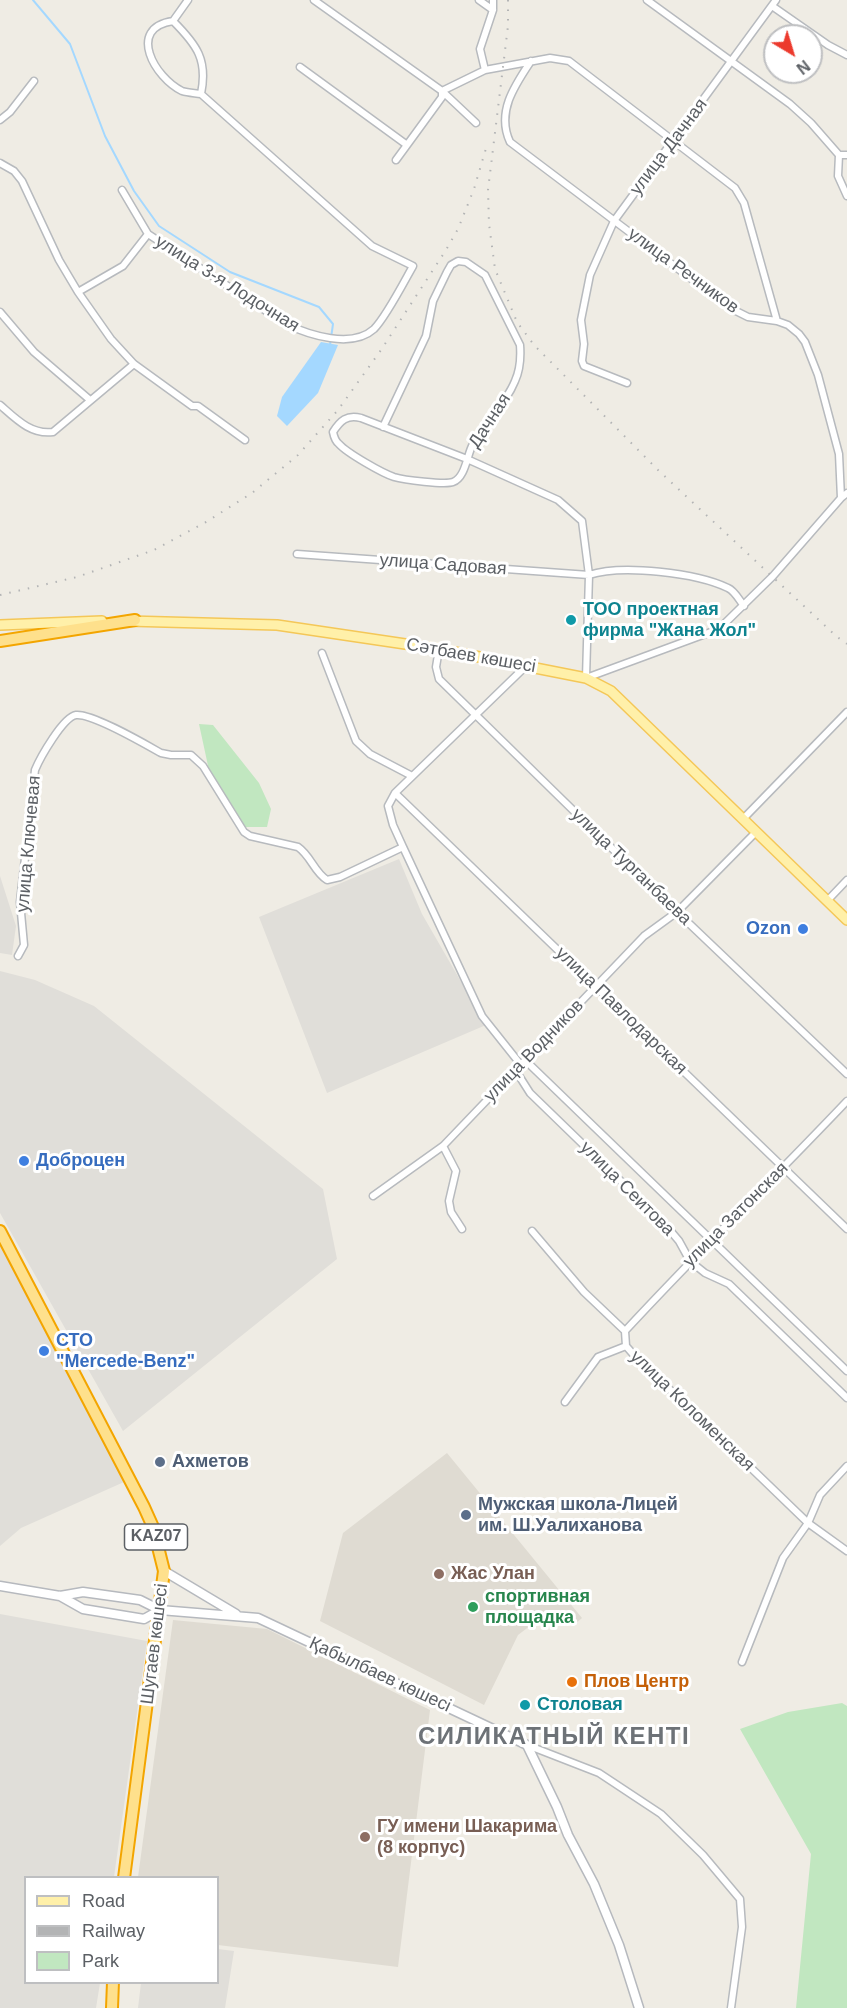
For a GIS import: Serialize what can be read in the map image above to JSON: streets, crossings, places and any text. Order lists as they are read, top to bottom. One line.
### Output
{"streets":{"highway":["KAZ07","Шугаев көшесі"],"main road":["Сәтбаев көшесі","Қабылбаев көшесі"],"street":["улица Дачная","улица Речников","улица 3-я Лодочная","Дачная","улица Садовая","улица Ключевая","улица Турганбаева","улица Павлодарская","улица Водников","улица Сеитова","улица Затонская","улица Коломенская"]},"crossings":[["улица Дачная","улица Речников"],["Сәтбаев көшесі","улица Турганбаева"],["Сәтбаев көшесі","улица Водников"],["улица Ключевая","улица Сеитова"],["улица Турганбаева","улица Водников"],["улица Павлодарская","улица Водников"],["улица Павлодарская","улица Сеитова"],["улица Павлодарская","улица Затонская"],["улица Водников","улица Сеитова"],["улица Сеитова","улица Затонская"],["улица Затонская","улица Коломенская"],["Шугаев көшесі","Қабылбаев көшесі"]],"districts":["СИЛИКАТНЫЙ КЕНТІ"],"places":["ТОО проектная фирма \"Жана Жол\"","Ozon","Доброцен","СТО \"Mercede-Benz\"","Ахметов","Мужская школа-Лицей им. Ш.Уалиханова","Жас Улан","спортивная площадка","Плов Центр","Столовая","ГУ имени Шакарима (8 корпус)"],"legend":["Road","Railway","Park"],"north":"bottom right"}
